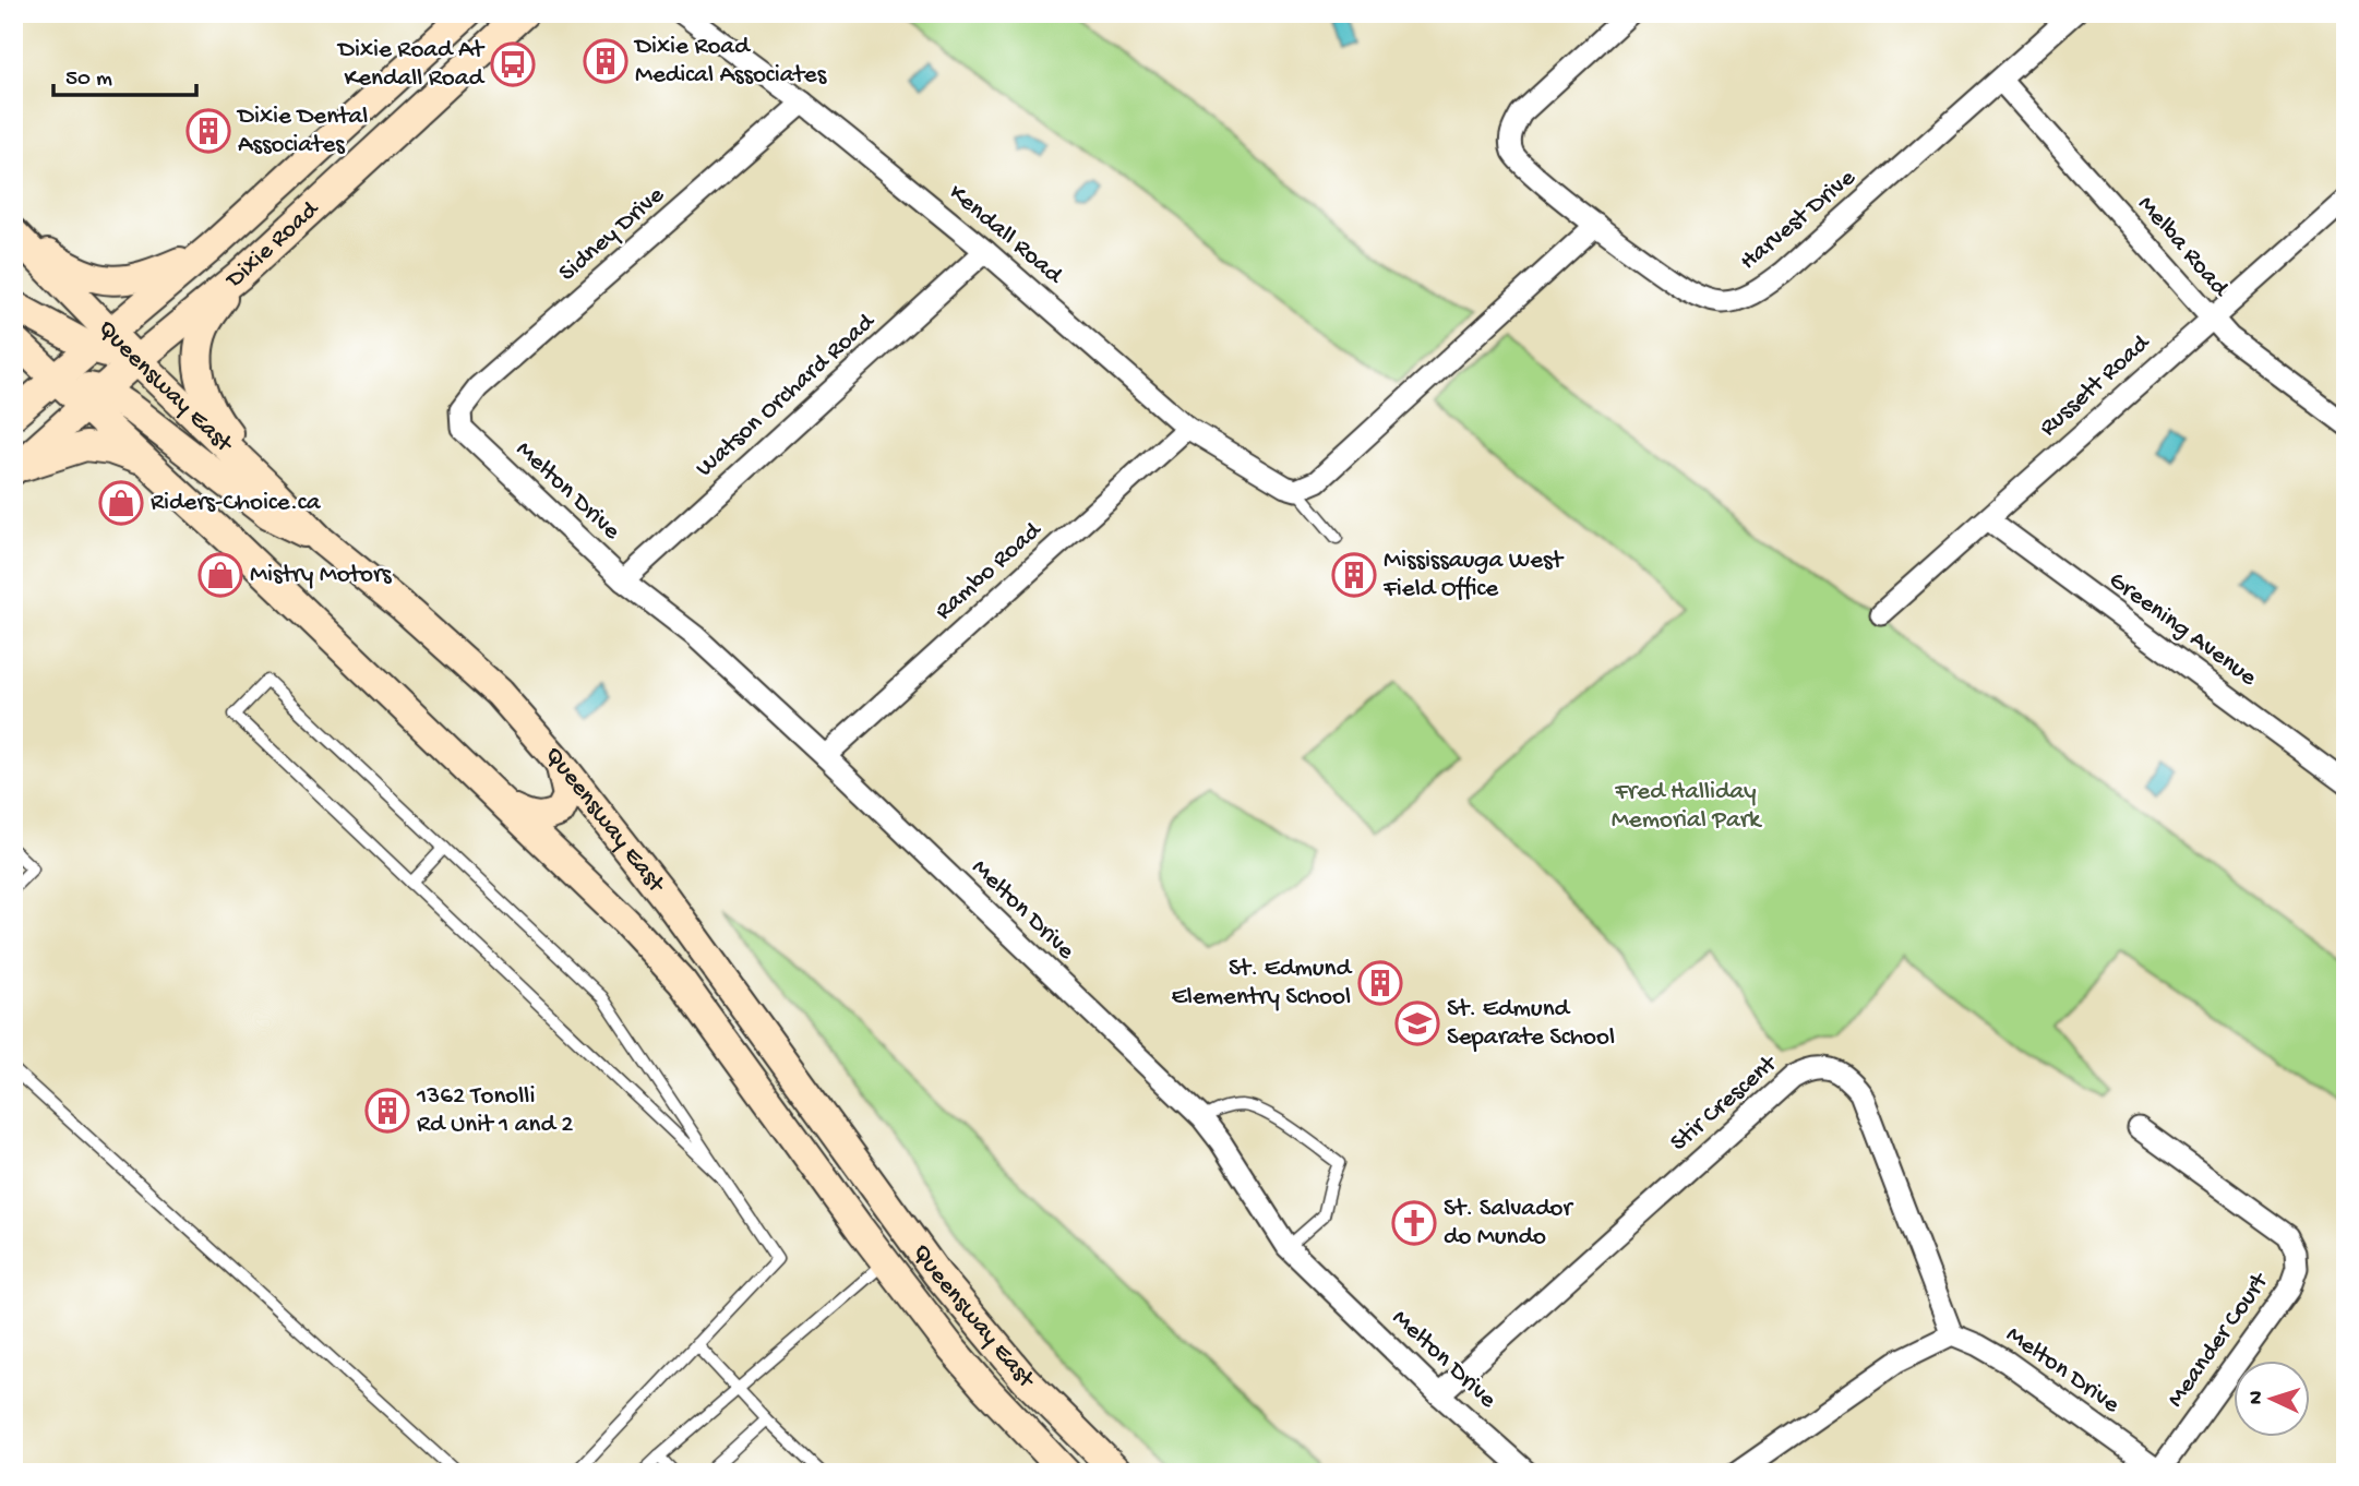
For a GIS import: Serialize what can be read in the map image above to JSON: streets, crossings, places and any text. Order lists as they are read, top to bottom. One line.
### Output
{"streets":{"main road":["Dixie Road","Queensway East"],"street":["Harvest Drive","Sidney Drive","Kendall Road","Melba Road","Russett Road","Watson Orchard Road","Melton Drive","Rambo Road","Greening Avenue","Stir Crescent","Meander Court"]},"crossings":[["Harvest Drive","Melba Road"],["Sidney Drive","Kendall Road"],["Sidney Drive","Melton Drive"],["Kendall Road","Watson Orchard Road"],["Kendall Road","Rambo Road"],["Dixie Road","Queensway East"],["Melba Road","Russett Road"],["Russett Road","Greening Avenue"],["Watson Orchard Road","Melton Drive"],["Melton Drive","Rambo Road"],["Melton Drive","Stir Crescent"],["Melton Drive","Meander Court"]],"parks":["Fred Halliday Memorial Park"],"places":{"building":["Dixie Road Medical Associates","Dixie Dental Associates","Mississauga West Field Office","St. Edmund Elementry School","1362 Tonolli Rd Unit 1 and 2"],"bus stop":["Dixie Road At Kendall Road"],"shop":["Riders-Choice.ca","Mistry Motors"],"school or university":["St. Edmund Separate School"],"church":["St. Salvador do Mundo"]},"scale_bar":"50 m","north":"left"}
